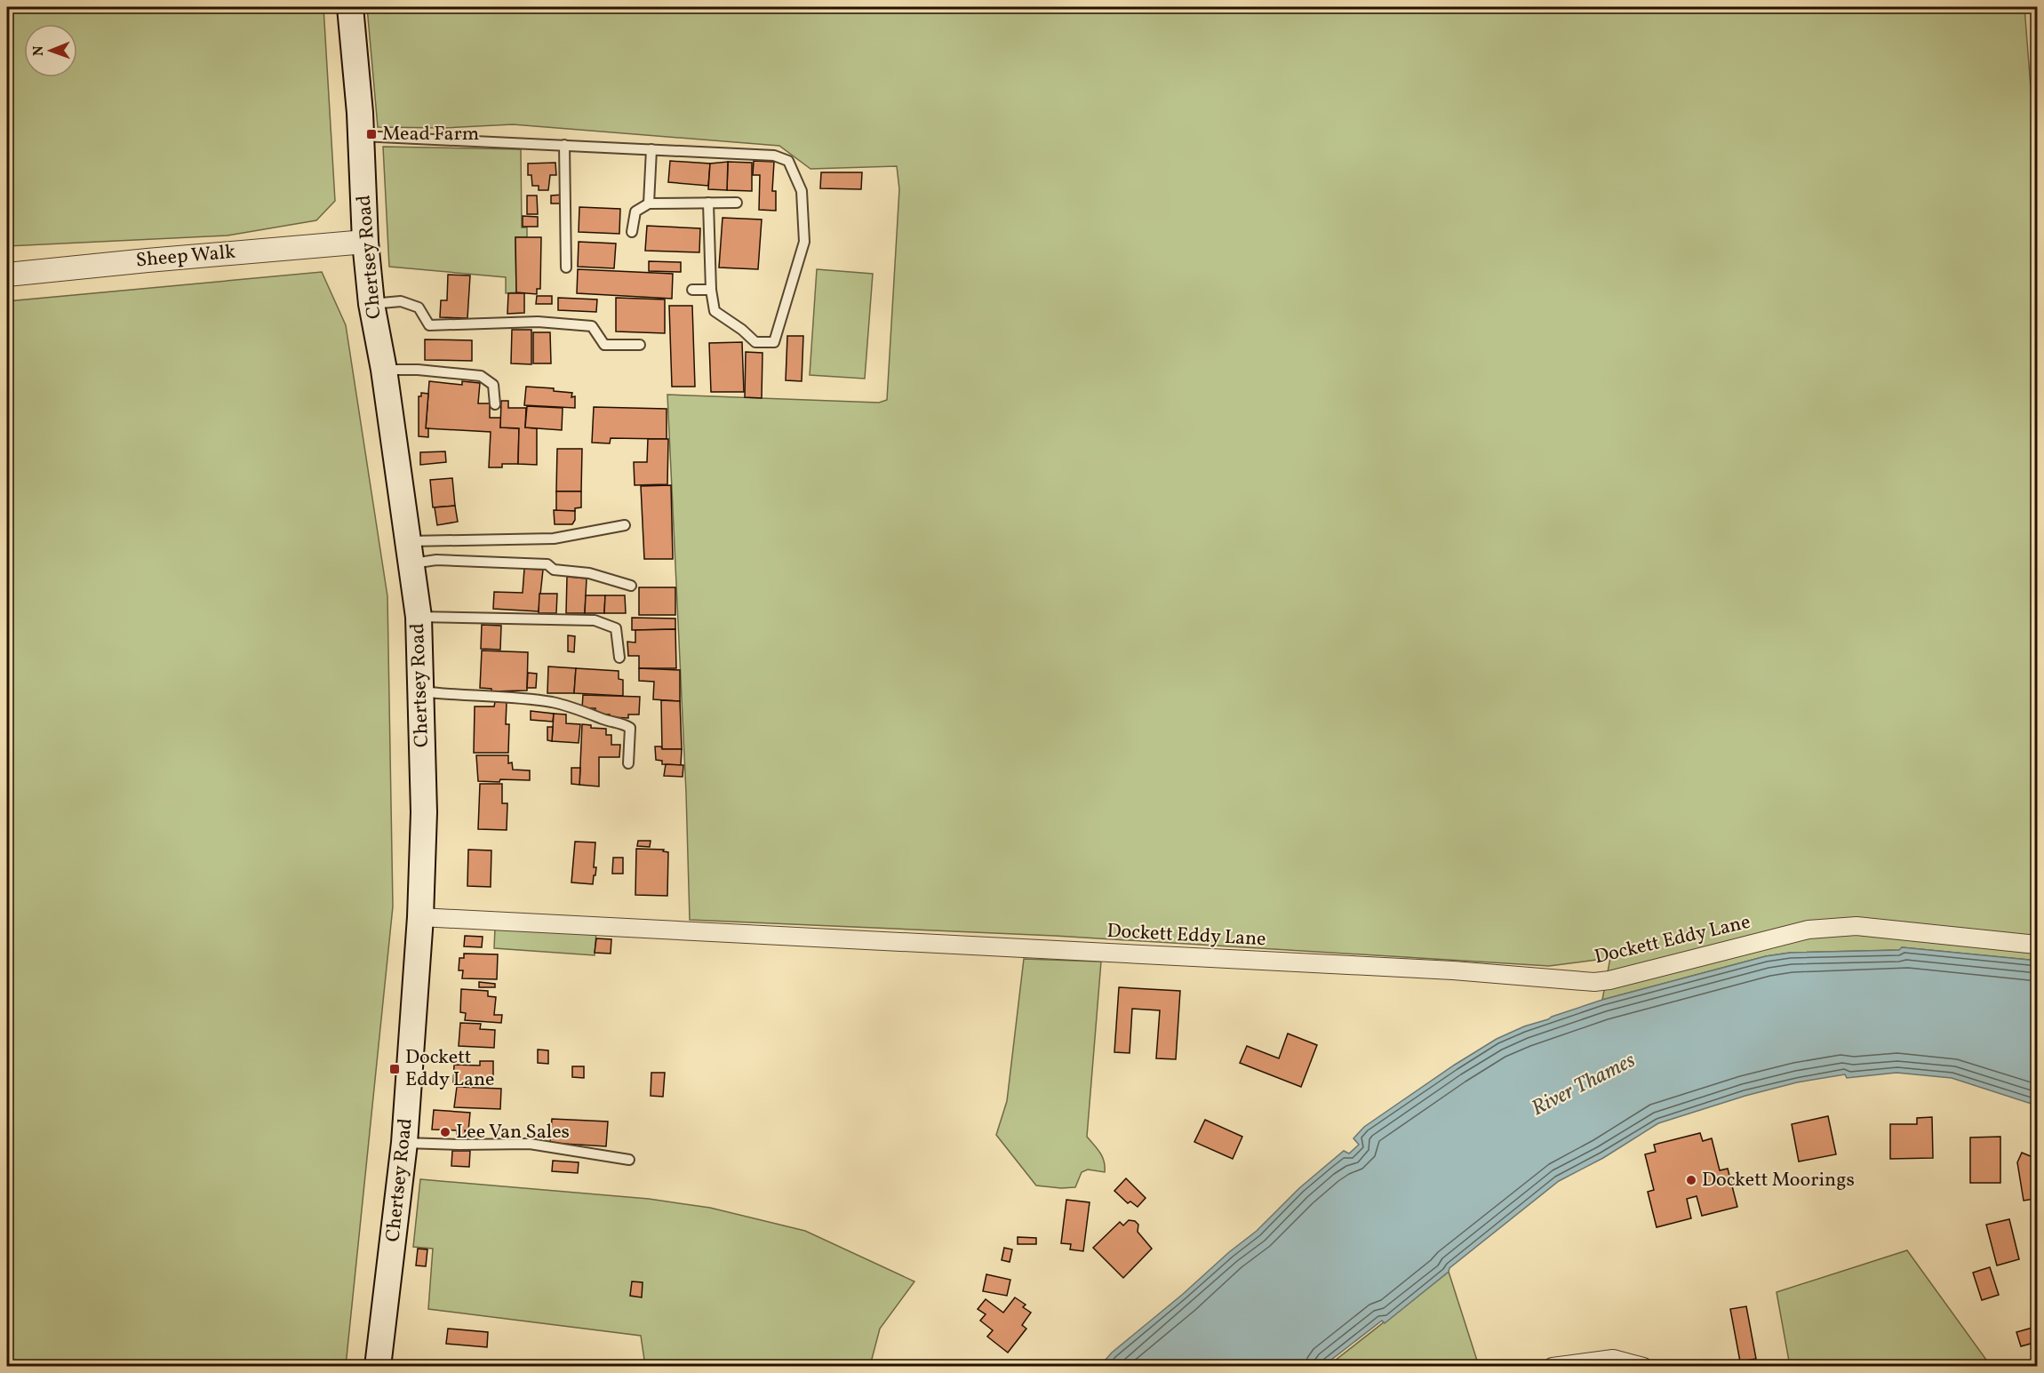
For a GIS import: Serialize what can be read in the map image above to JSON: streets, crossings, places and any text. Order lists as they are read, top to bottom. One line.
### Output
{"streets":{"main road":["Chertsey Road"],"street":["Sheep Walk","Dockett Eddy Lane"]},"crossings":[["Sheep Walk","Chertsey Road"],["Chertsey Road","Dockett Eddy Lane"]],"water":["River Thames"],"places":{"transit":["Mead Farm","Dockett Eddy Lane"],"other":["Lee Van Sales","Dockett Moorings"]},"north":"left"}
